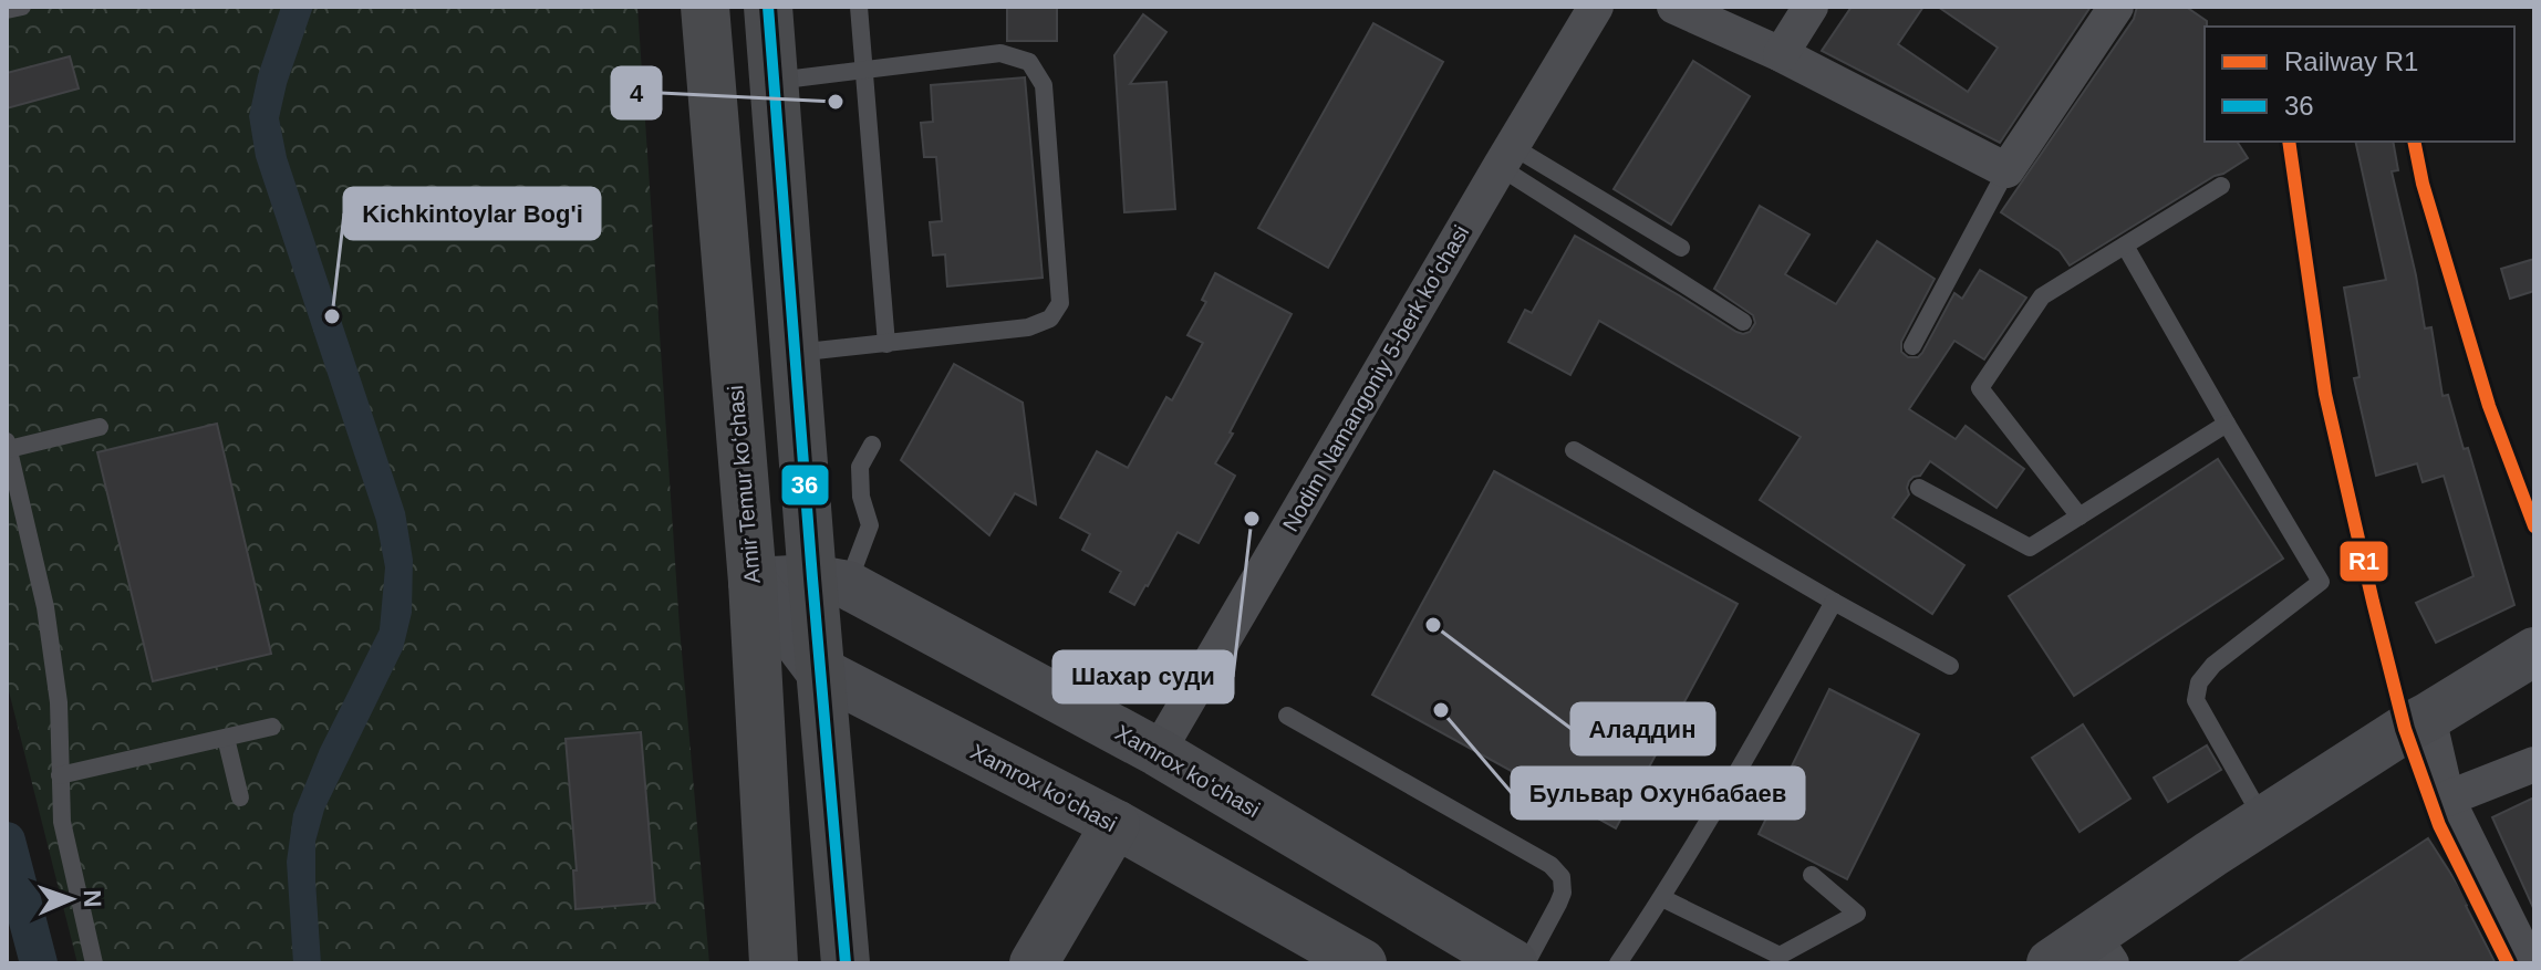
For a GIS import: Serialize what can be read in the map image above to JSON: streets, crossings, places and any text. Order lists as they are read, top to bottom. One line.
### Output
{"streets":{"main road":["Amir Temur koʻchasi","Xamrox koʻchasi","Xamrox ko'chasi"],"street":["Nodim Namangoniy 5-berk koʻchasi"]},"crossings":[["Nodim Namangoniy 5-berk koʻchasi","Xamrox koʻchasi"],["Amir Temur koʻchasi","Xamrox ko'chasi"]],"places":["4","Kichkintoylar Bog'i","Шахар суди","Аладдин","Бульвар Охунбабаев"],"lines":["transit line 36","rail line R1"],"legend":["Railway R1","36"],"north":"right"}
